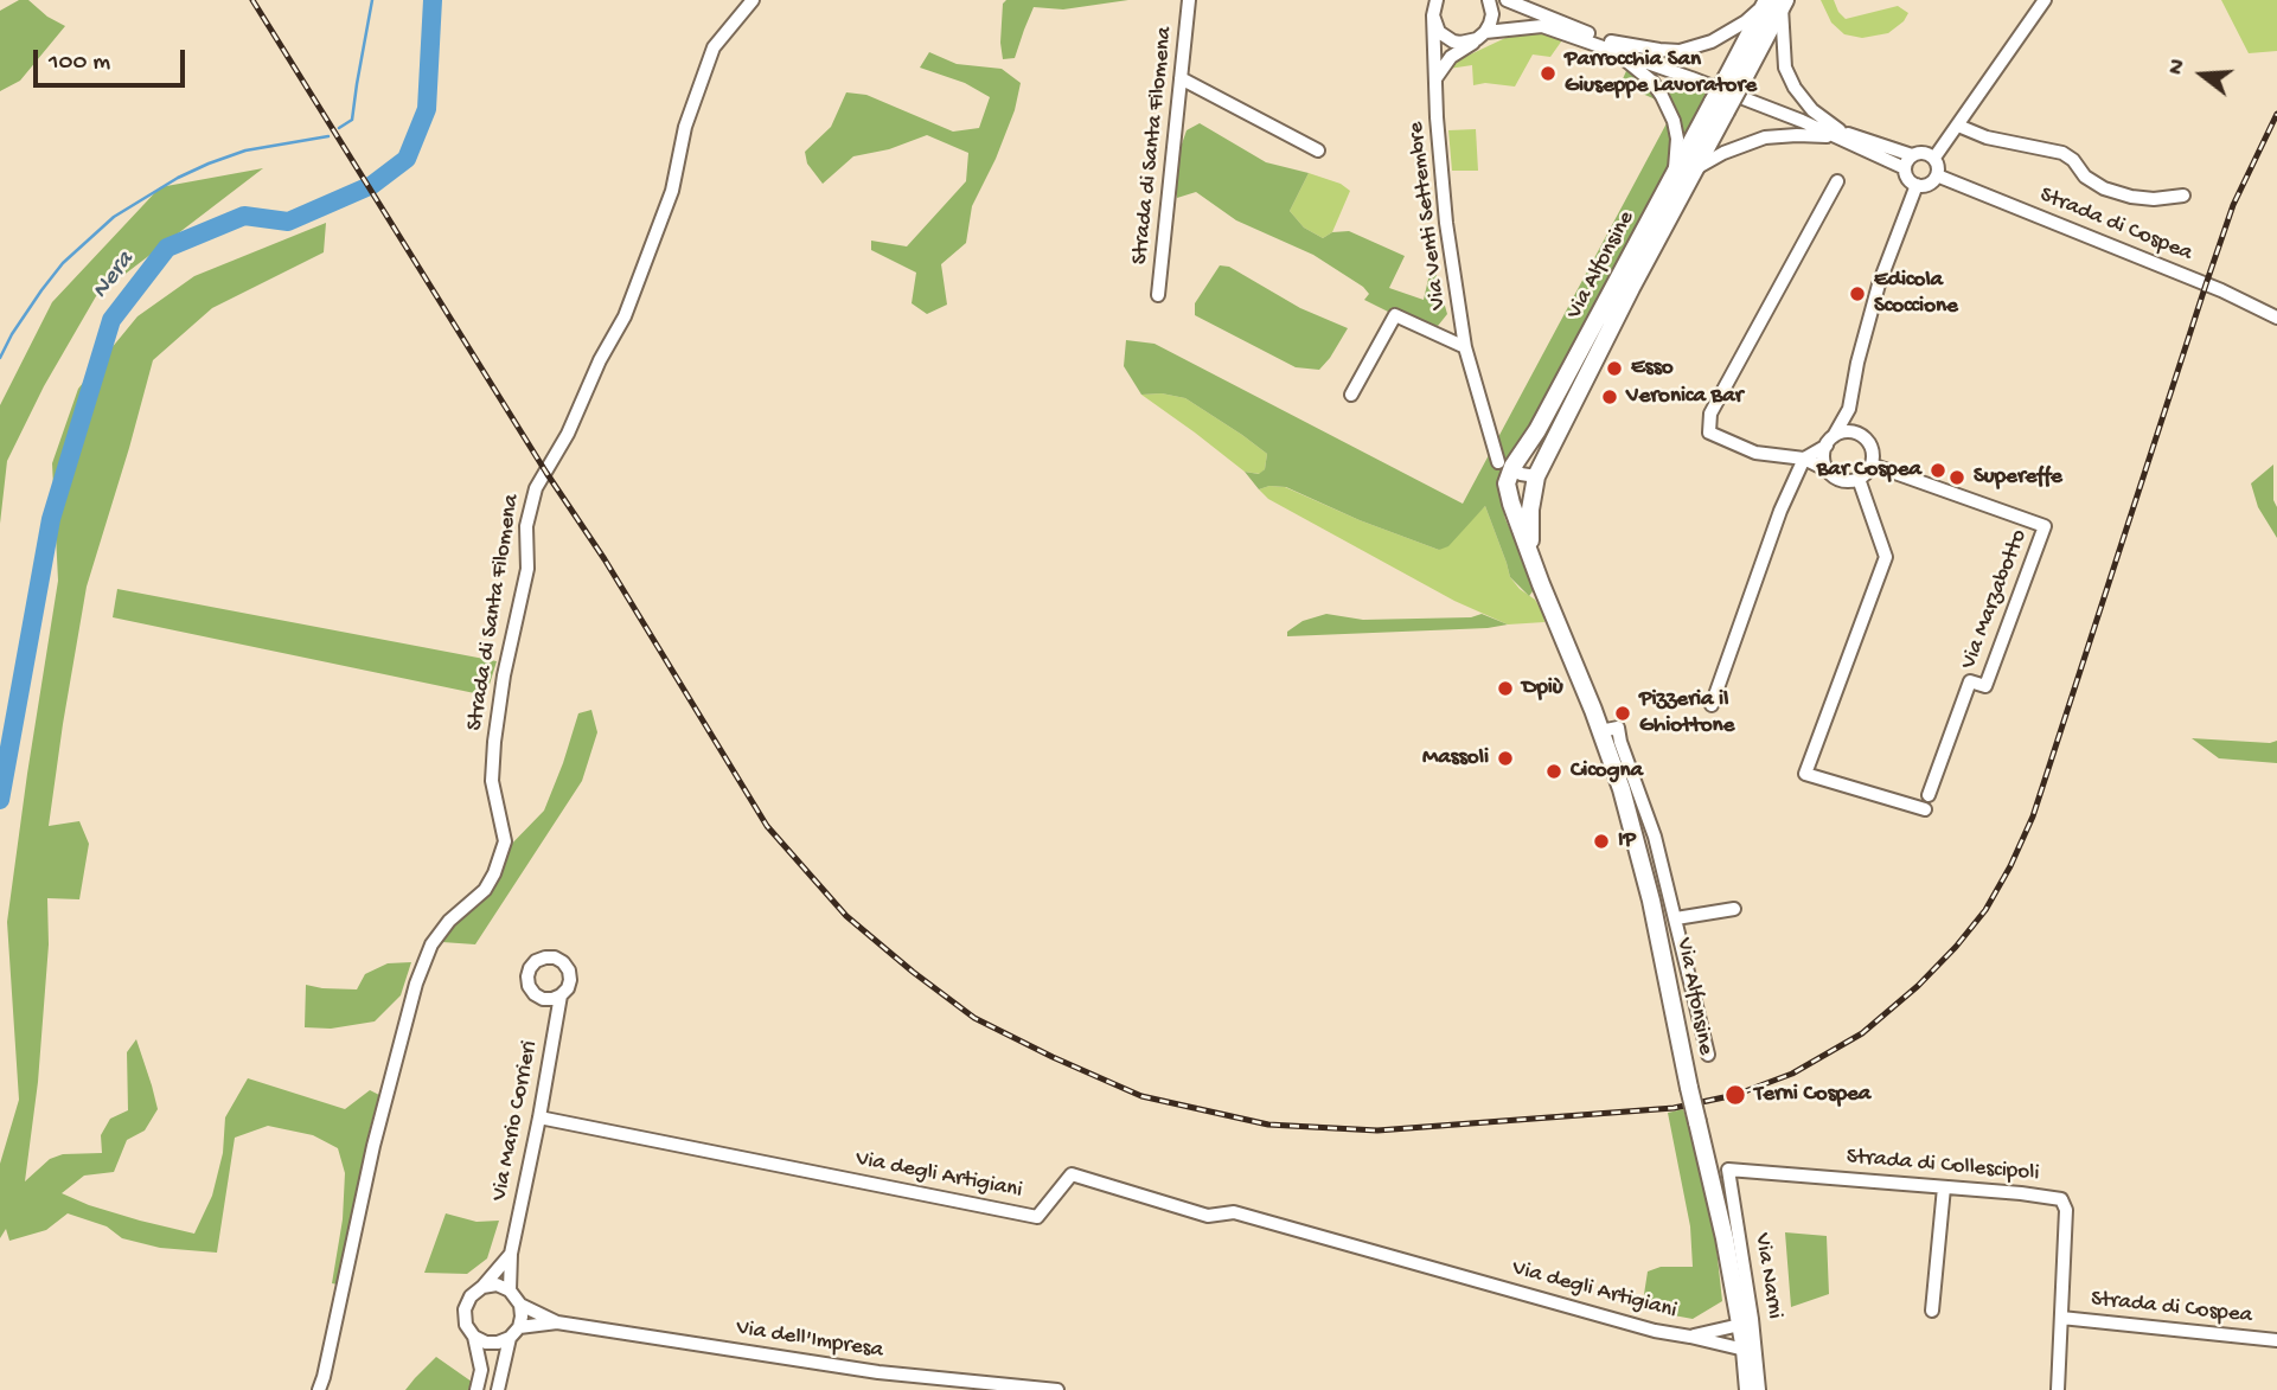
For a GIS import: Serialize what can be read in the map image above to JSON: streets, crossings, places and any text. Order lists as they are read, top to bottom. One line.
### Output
{"streets":{"main road":["Via Alfonsine","Via Narni"],"street":["Strada di Santa Filomena","Via Venti Settembre","Strada di Cospea","Via Marzabotto","Via Mario Corrieri","Strada di Collescipoli","Via degli Artigiani","Via dell'Impresa"]},"crossings":[["Via Venti Settembre","Via Alfonsine"],["Strada di Cospea","Strada di Collescipoli"],["Via Alfonsine","Via degli Artigiani"],["Via Alfonsine","Via Narni"],["Via Mario Corrieri","Via degli Artigiani"],["Via Mario Corrieri","Via dell'Impresa"],["Strada di Collescipoli","Via Narni"],["Via degli Artigiani","Via Narni"]],"water":["Nera"],"places":["Parrocchia San Giuseppe Lavoratore","Edicola Scoccione","Esso","Veronica Bar","Bar Cospea","Supereffe","Dpiù","Pizzeria il Ghiottone","Massoli","Cicogna","IP","Terni Cospea"],"scale_bar":"100 m","north":"left"}
